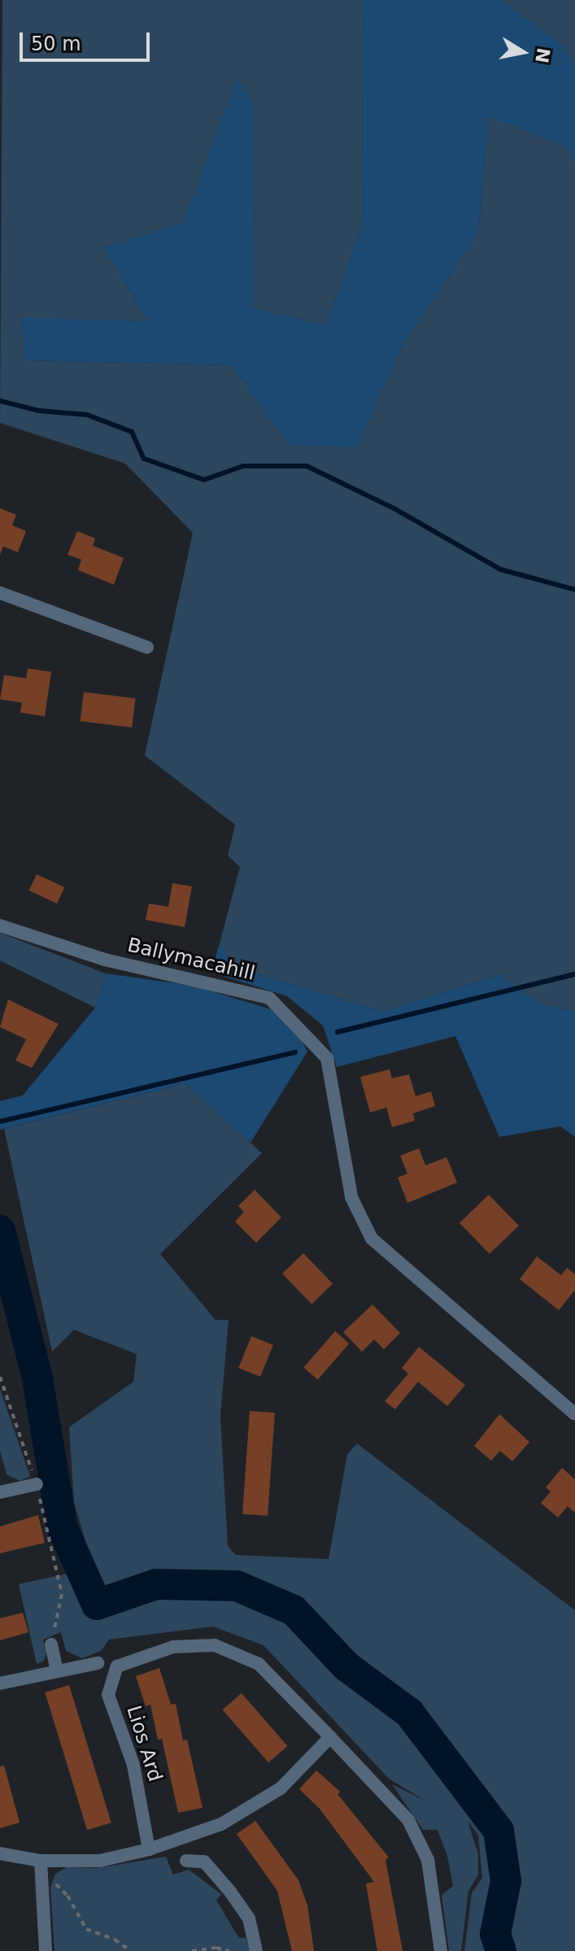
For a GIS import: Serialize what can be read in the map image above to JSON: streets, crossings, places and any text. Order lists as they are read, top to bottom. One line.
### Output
{"streets":{"street":["Ballymacahill","Lios Ard"]},"scale_bar":"50 m","north":"right"}
